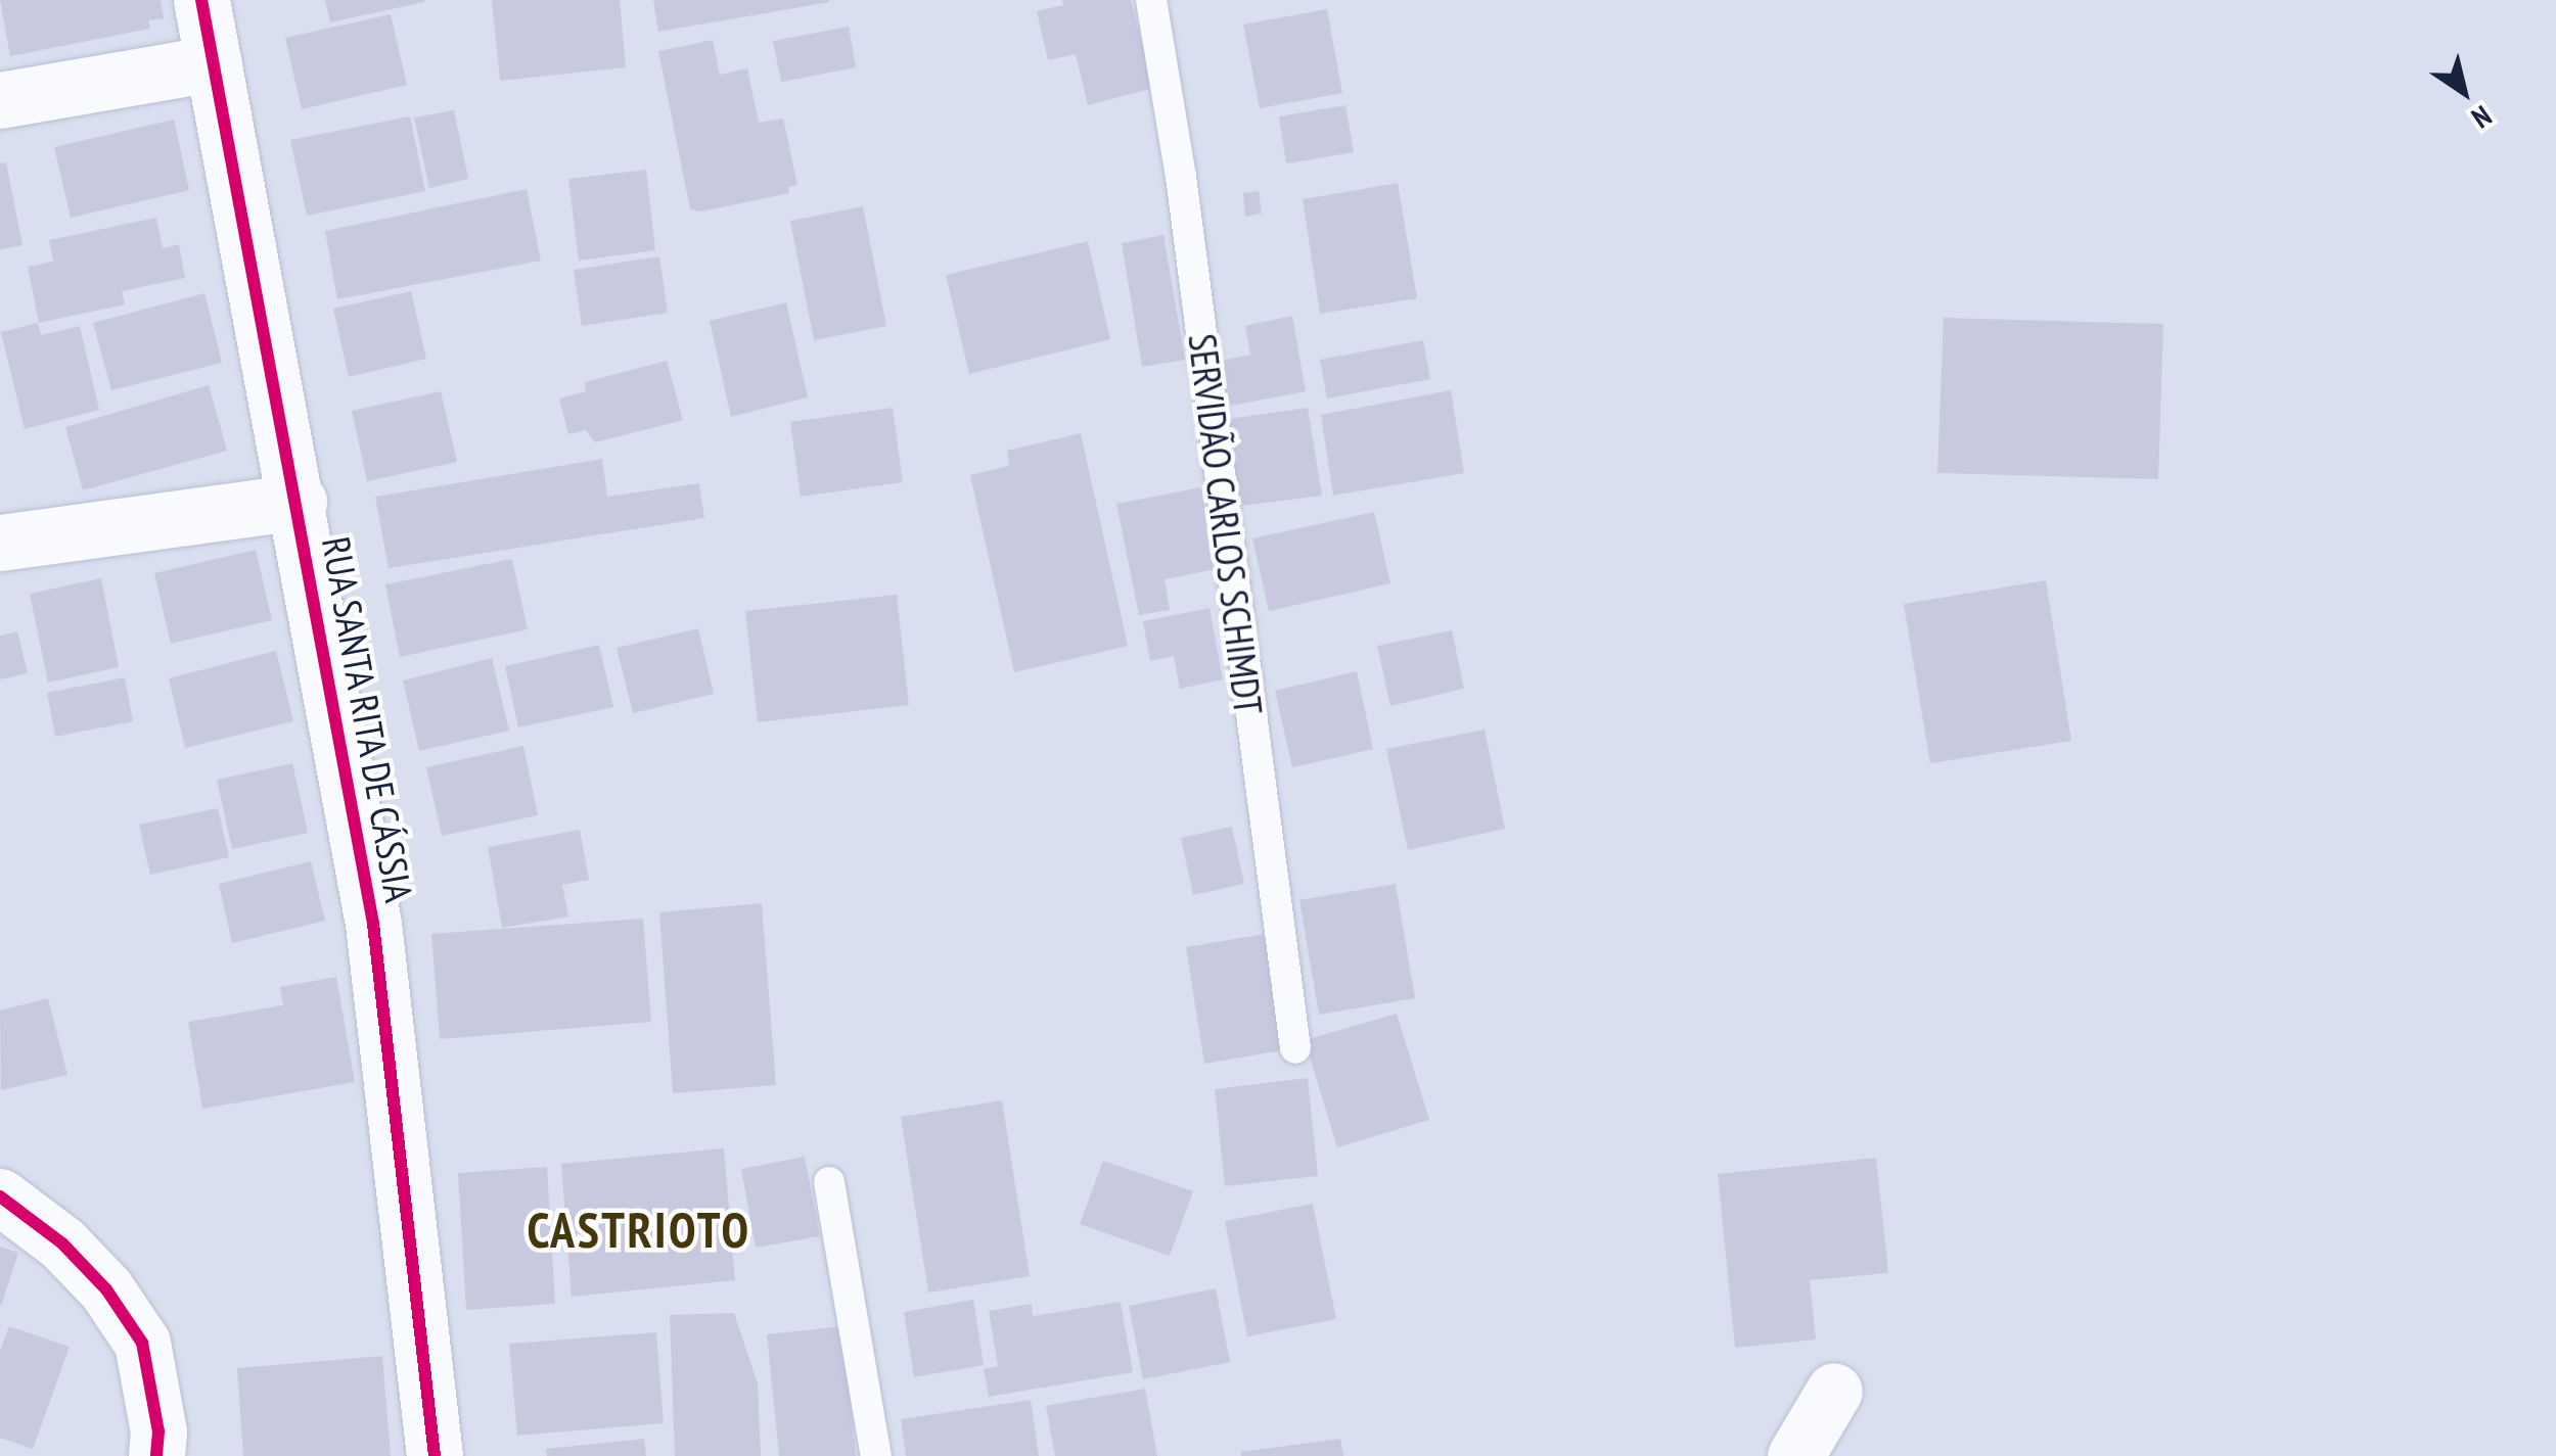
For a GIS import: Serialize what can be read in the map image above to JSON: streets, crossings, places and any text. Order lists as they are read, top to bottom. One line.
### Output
{"streets":{"street":["RUA SANTA RITA DE CÁSSIA"],"lane":["SERVIDÃO CARLOS SCHIMDT"]},"districts":["CASTRIOTO"],"north":"bottom right"}
